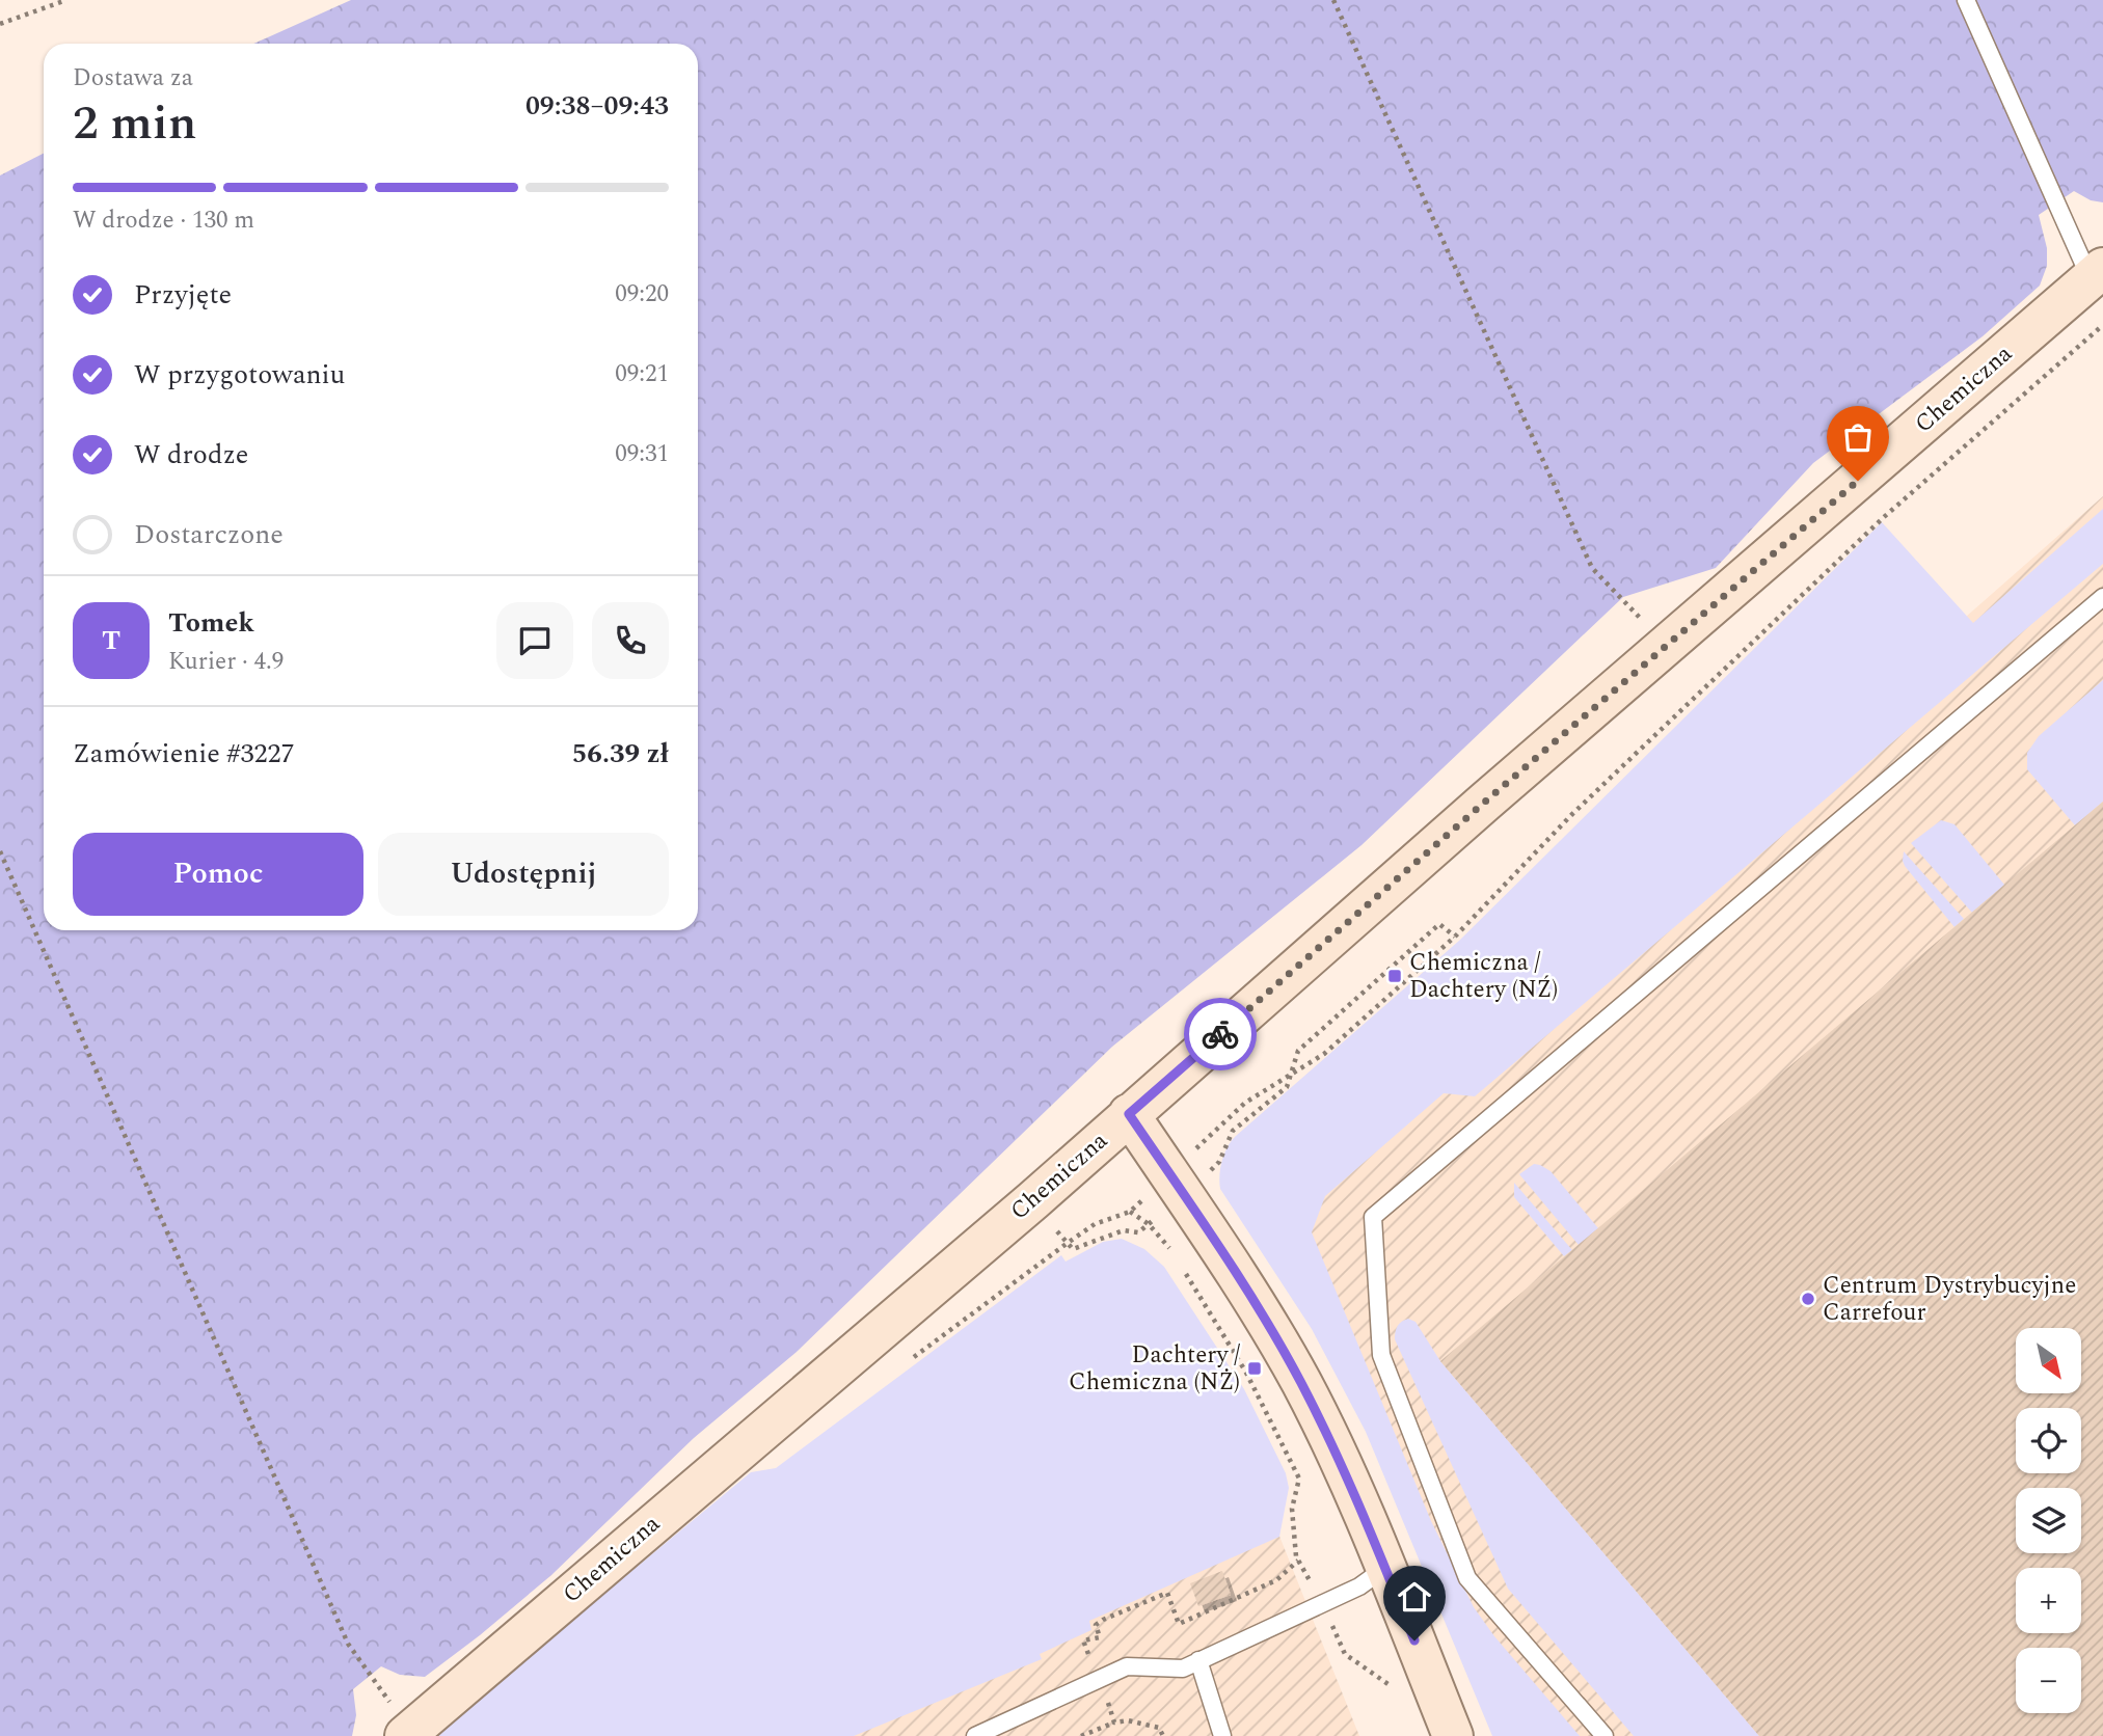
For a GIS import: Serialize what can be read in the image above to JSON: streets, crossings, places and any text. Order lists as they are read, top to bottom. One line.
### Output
{"streets":{"street":["Chemiczna"]},"places":{"transit":["Chemiczna / Dachtery (NŹ)","Dachtery / Chemiczna (NŻ)"],"other":["Centrum Dystrybucyjne Carrefour"]},"north":"bottom right","page":{"heading":["2 min","Dostawa za","09:38–09:43"],"panel":["Tomek","Kurier · 4.9","Zamówienie #3227","56.39 zł"],"bar":"W drodze · 130 m","list":[["Przyjęte","09:20"],["W przygotowaniu","09:21"],["W drodze","09:31"],"Dostarczone"],"round":"T","buttons":["Pomoc","Udostępnij"],"map_buttons":["+","−"]}}
